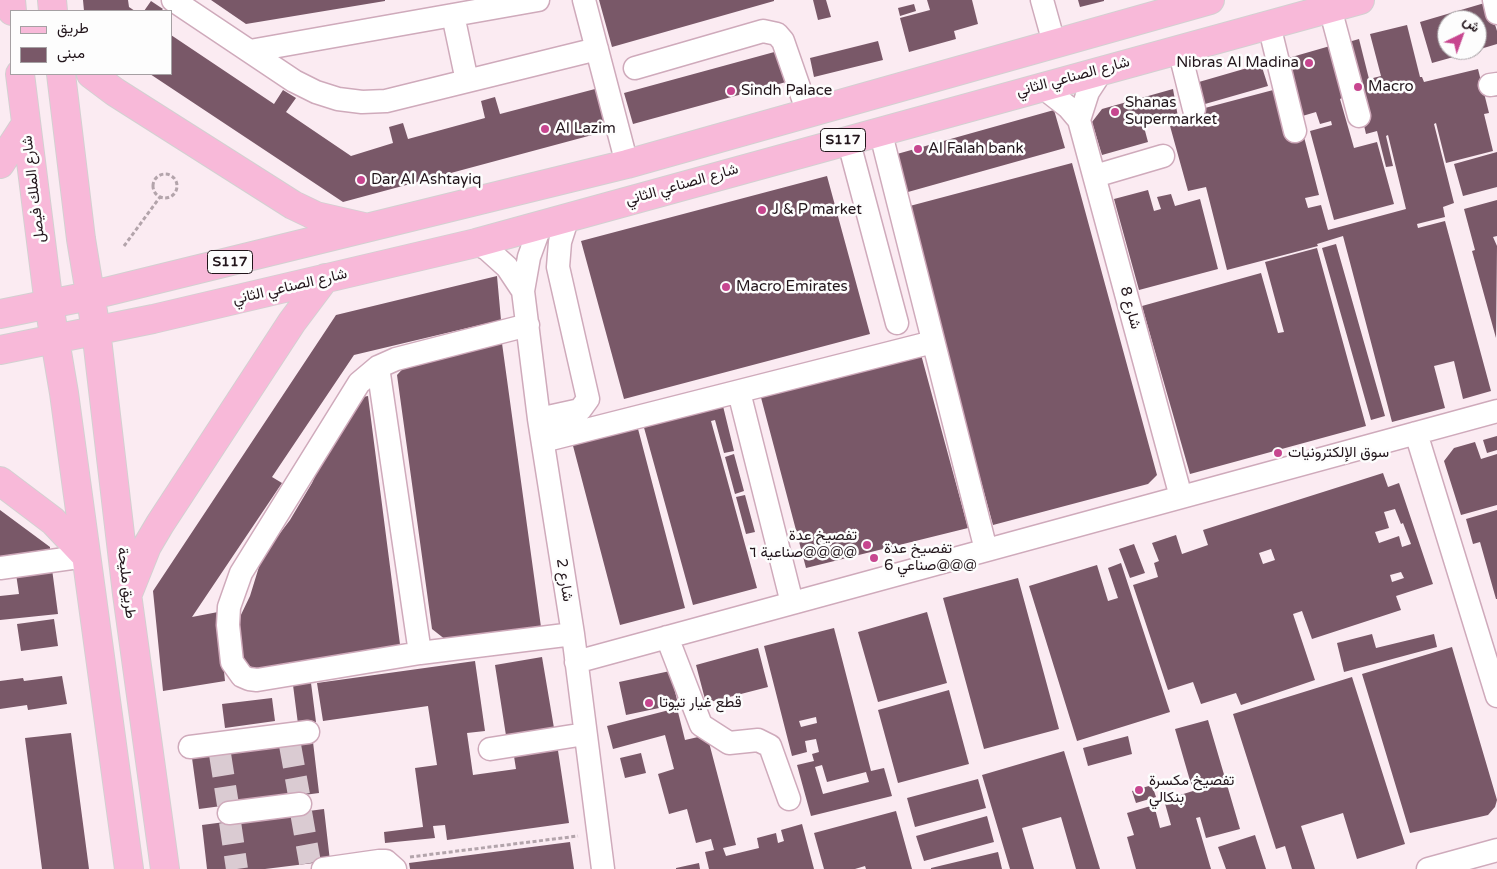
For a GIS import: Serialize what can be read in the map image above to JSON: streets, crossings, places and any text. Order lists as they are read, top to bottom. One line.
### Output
{"streets":{"main road":["شارع الصناعي الثاني","S117","شارع الملك فيصل","طريق مليحة"],"street":["شارع 8","شارع 2"]},"crossings":[["شارع الصناعي الثاني","شارع 8"],["شارع الصناعي الثاني","شارع 2"],["شارع الصناعي الثاني","طريق مليحة"],["S117","شارع الملك فيصل"],["S117","طريق مليحة"]],"places":["Nibras Al Madina","Macro","Sindh Palace","Shanas Supermarket","Al Lazim","Al Falah bank","Dar Al Ashtayiq","J & P market","Macro Emirates","سوق الإلكترونيات","تفصيخ عدة صناعية ٦@@@@","تفصيخ عدة صناعي 6@@@","قطع غيار تيوتا","تفصيخ مكسرة بنكالي"],"legend":["طريق","مبنى"],"north":"top right"}
